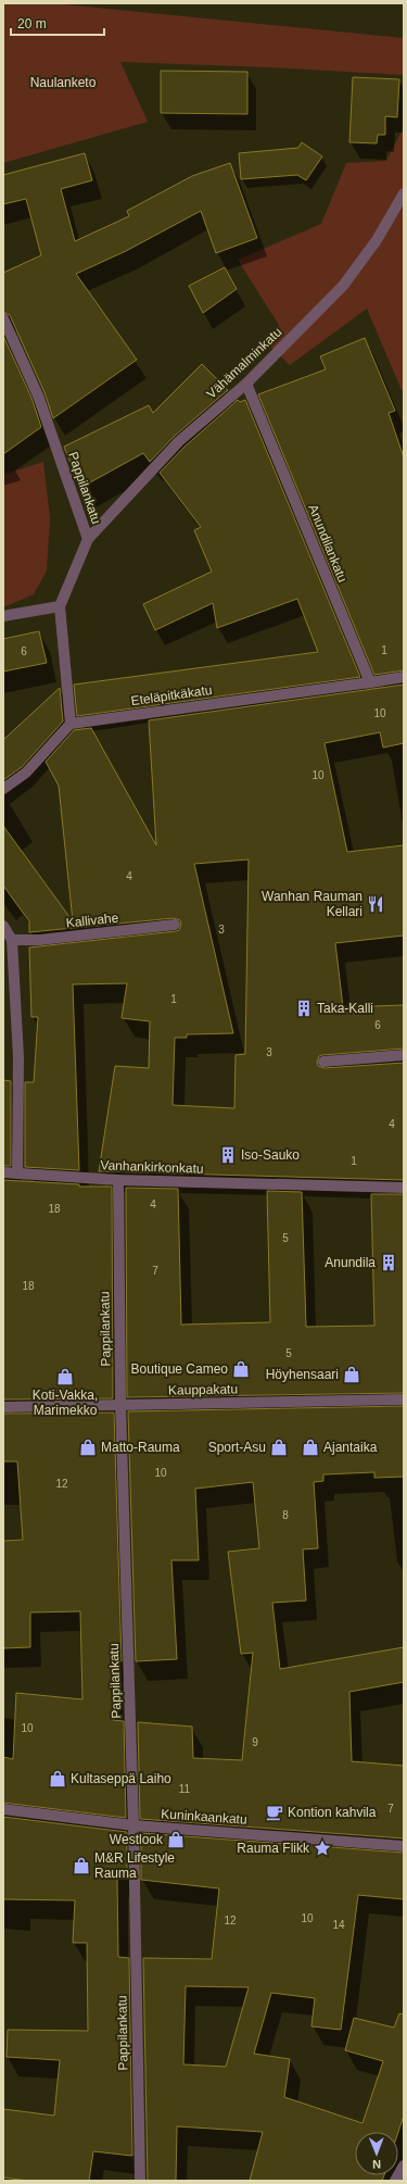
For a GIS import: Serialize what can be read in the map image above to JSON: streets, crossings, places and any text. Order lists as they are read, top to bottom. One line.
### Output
{"streets":{"street":["Vähämalminkatu","Pappilankatu","Anundilankatu","Eteläpitkäkatu","Kallivahe","Vanhankirkonkatu","Kauppakatu","Kuninkaankatu"]},"crossings":[["Vähämalminkatu","Pappilankatu"],["Vähämalminkatu","Anundilankatu"],["Pappilankatu","Eteläpitkäkatu"],["Pappilankatu","Vanhankirkonkatu"],["Pappilankatu","Kauppakatu"],["Pappilankatu","Kuninkaankatu"],["Anundilankatu","Eteläpitkäkatu"]],"parks":["Naulanketo"],"places":{"restaurant":["Wanhan Rauman Kellari"],"building":["Taka-Kalli","Iso-Sauko","Anundila"],"shop":["Boutique Cameo","Höyhensaari","Koti-Vakka, Marimekko","Matto-Rauma","Sport-Asu","Ajantaika","Kultaseppä Laiho","Westlook","M&R Lifestyle Rauma"],"cafe":["Kontion kahvila"],"place":["Rauma Flikk"]},"house_numbers":["1","6","10","10","4","3","1","6","3","4","1","4","18","5","7","18","5","10","12","8","10","9","11","7","10","12","14"],"scale_bar":"20 m","north":"bottom"}
